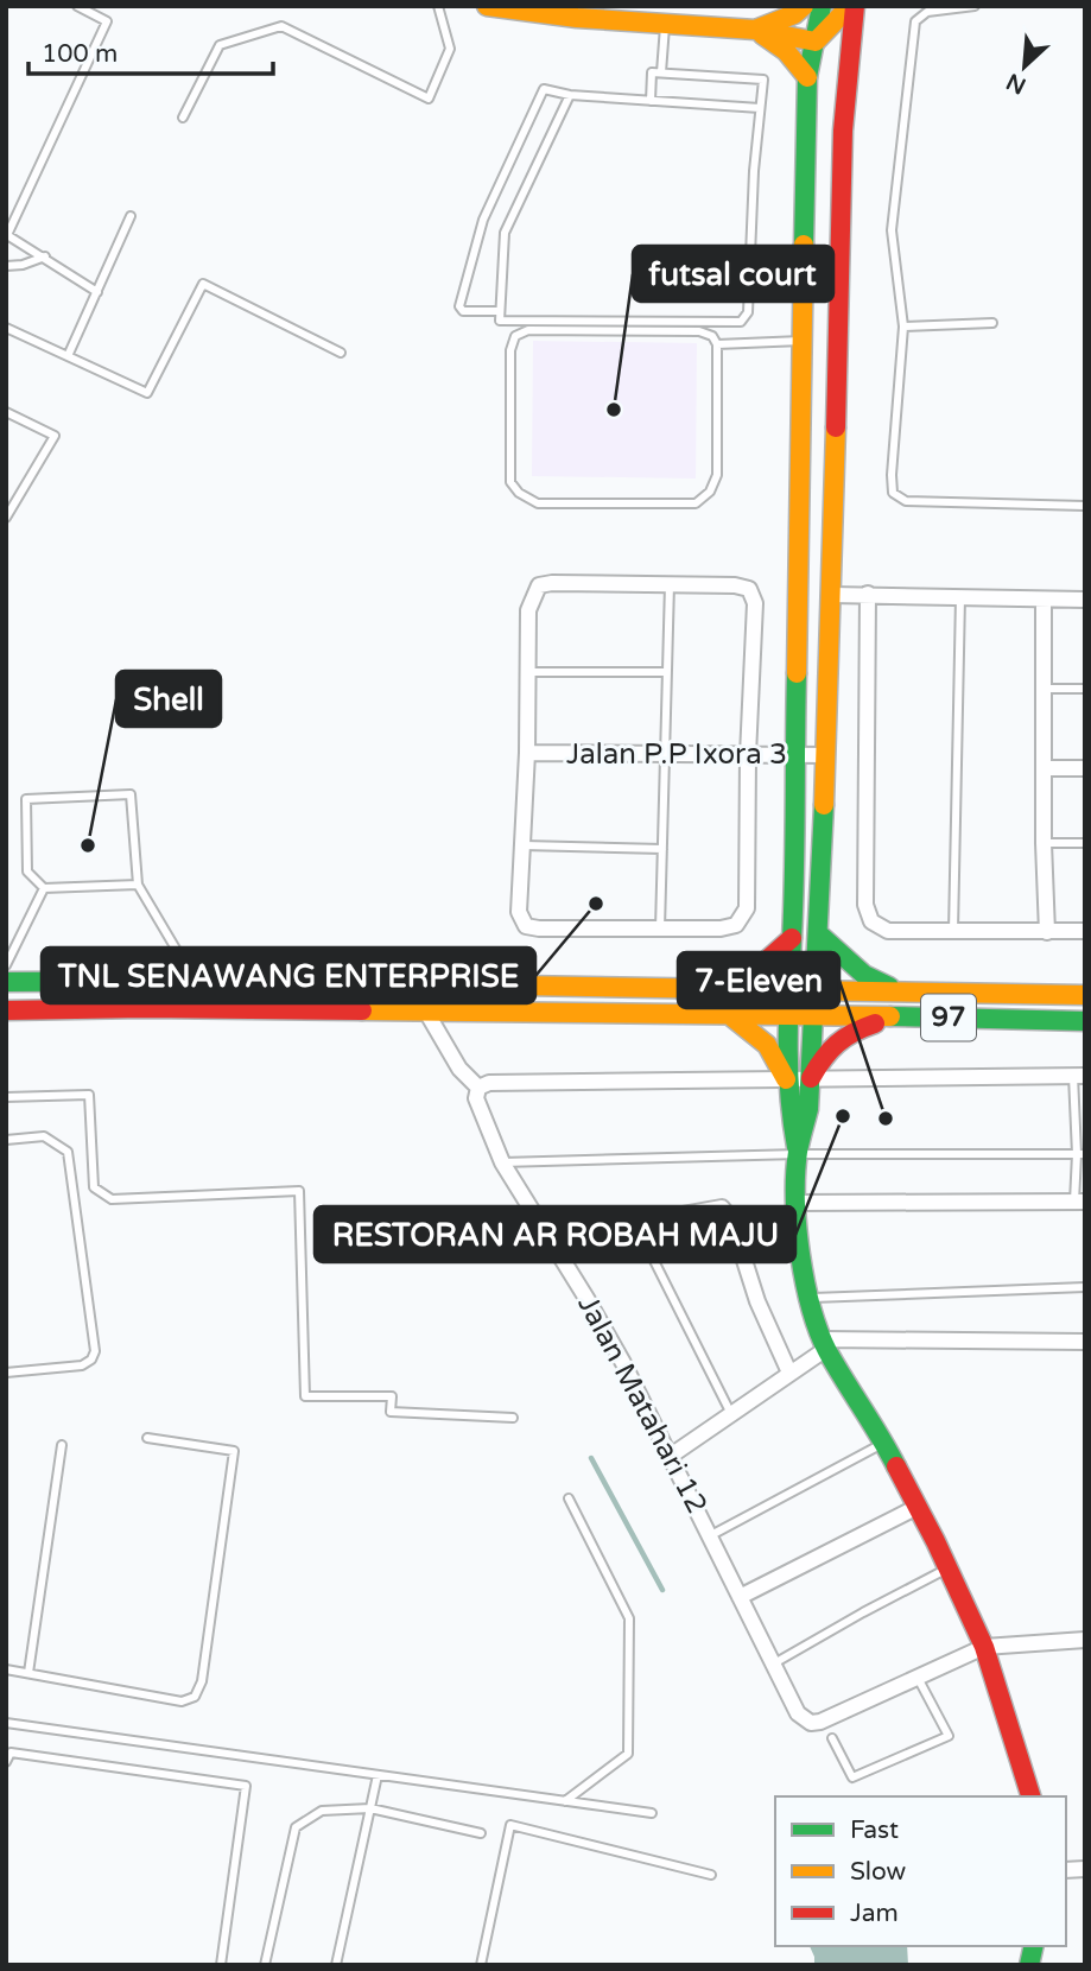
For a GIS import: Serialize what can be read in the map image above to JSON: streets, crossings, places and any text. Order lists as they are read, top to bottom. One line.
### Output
{"streets":{"street":["Jalan P.P Ixora 3","97","Jalan Matahari 12"]},"places":["futsal court","Shell","TNL SENAWANG ENTERPRISE","RESTORAN AR ROBAH MAJU","7-Eleven"],"legend":["Fast","Slow","Jam"],"scale_bar":"100 m","north":"bottom left"}
